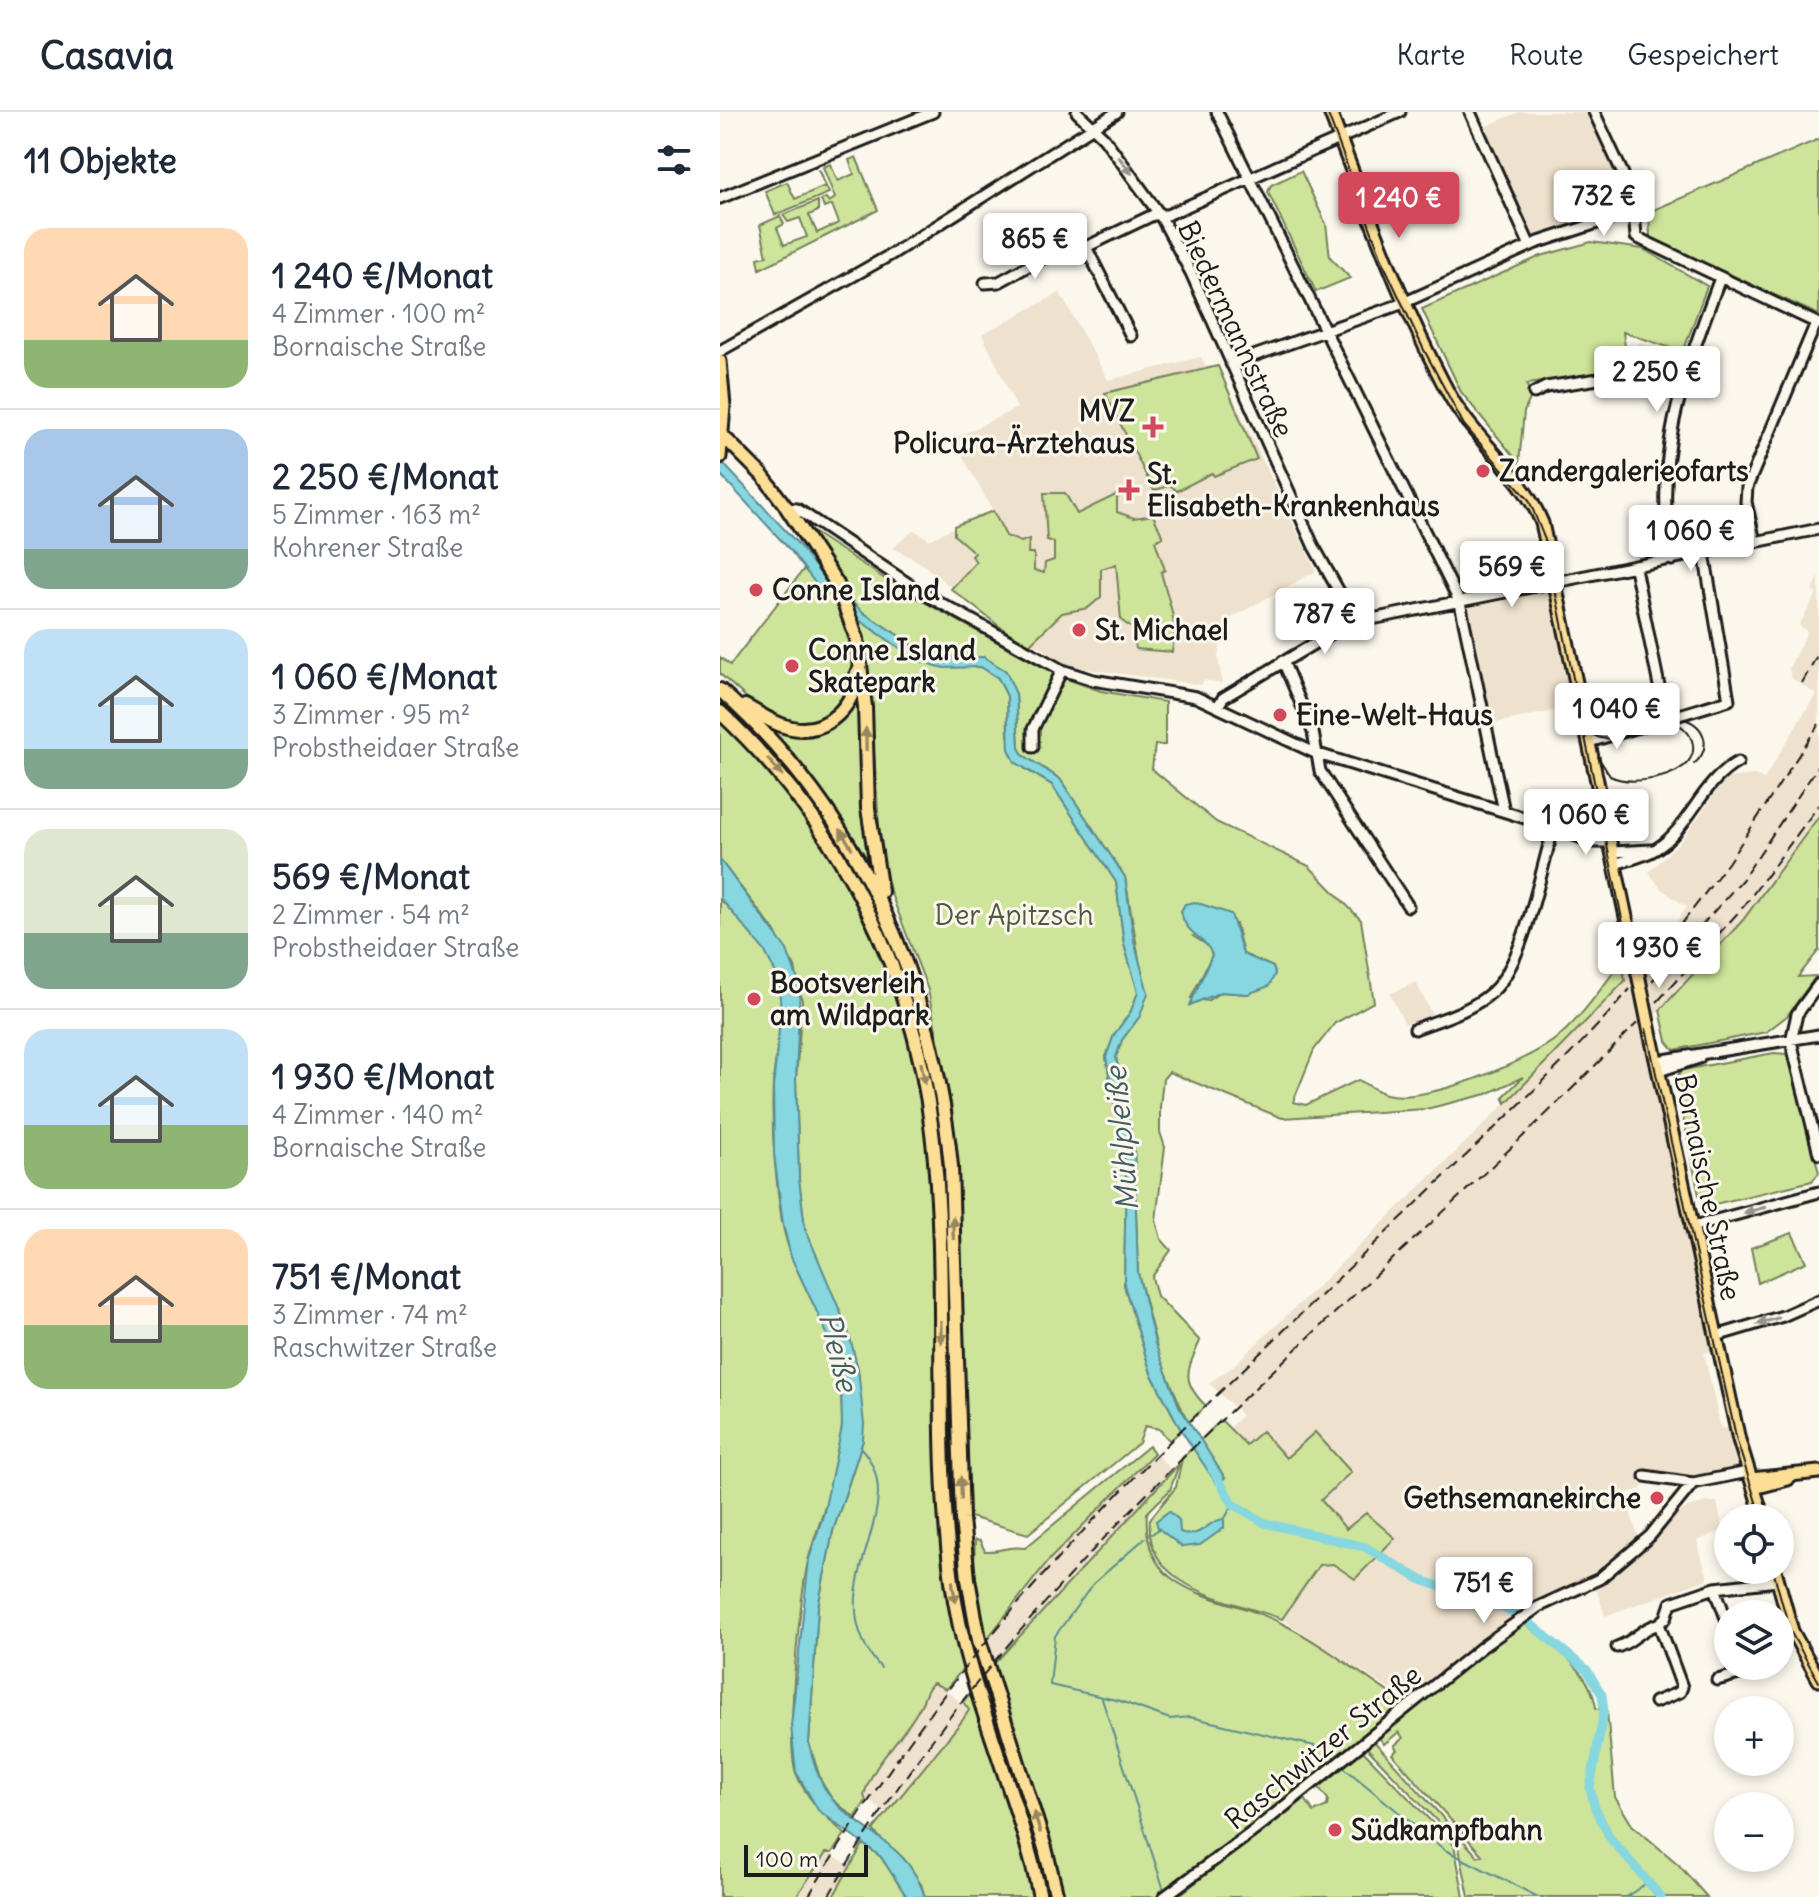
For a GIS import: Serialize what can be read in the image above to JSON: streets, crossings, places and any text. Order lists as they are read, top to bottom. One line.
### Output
{"streets":{"main road":["Bornaische Straße"],"street":["Biedermannstraße","Raschwitzer Straße"]},"water":["Mühlpleiße","Pleiße"],"parks":["Der Apitzsch"],"places":{"health":["MVZ Policura-Ärztehaus","St. Elisabeth-Krankenhaus"],"other":["Zandergalerieofarts","Conne Island","St. Michael","Conne Island Skatepark","Eine-Welt-Haus","Bootsverleih am Wildpark","Gethsemanekirche","Südkampfbahn"]},"scale_bar":"100 m","page":{"header":"Casavia","nav":["Karte","Route","Gespeichert"],"heading":"11 Objekte","price":["732 €","1 240 €","865 €","2 250 €","1 060 €","569 €","787 €","1 040 €","1 060 €","1 930 €","751 €"],"list":[{"name":"1 240 €/Monat","note":"4 Zimmer · 100 m² · Bornaische Straße"},{"name":"2 250 €/Monat","note":"5 Zimmer · 163 m² · Kohrener Straße"},{"name":"1 060 €/Monat","note":"3 Zimmer · 95 m² · Probstheidaer Straße"},{"name":"569 €/Monat","note":"2 Zimmer · 54 m² · Probstheidaer Straße"},{"name":"1 930 €/Monat","note":"4 Zimmer · 140 m² · Bornaische Straße"},{"name":"751 €/Monat","note":"3 Zimmer · 74 m² · Raschwitzer Straße"}],"map_buttons":["+","−"],"scale":"100 m"}}
